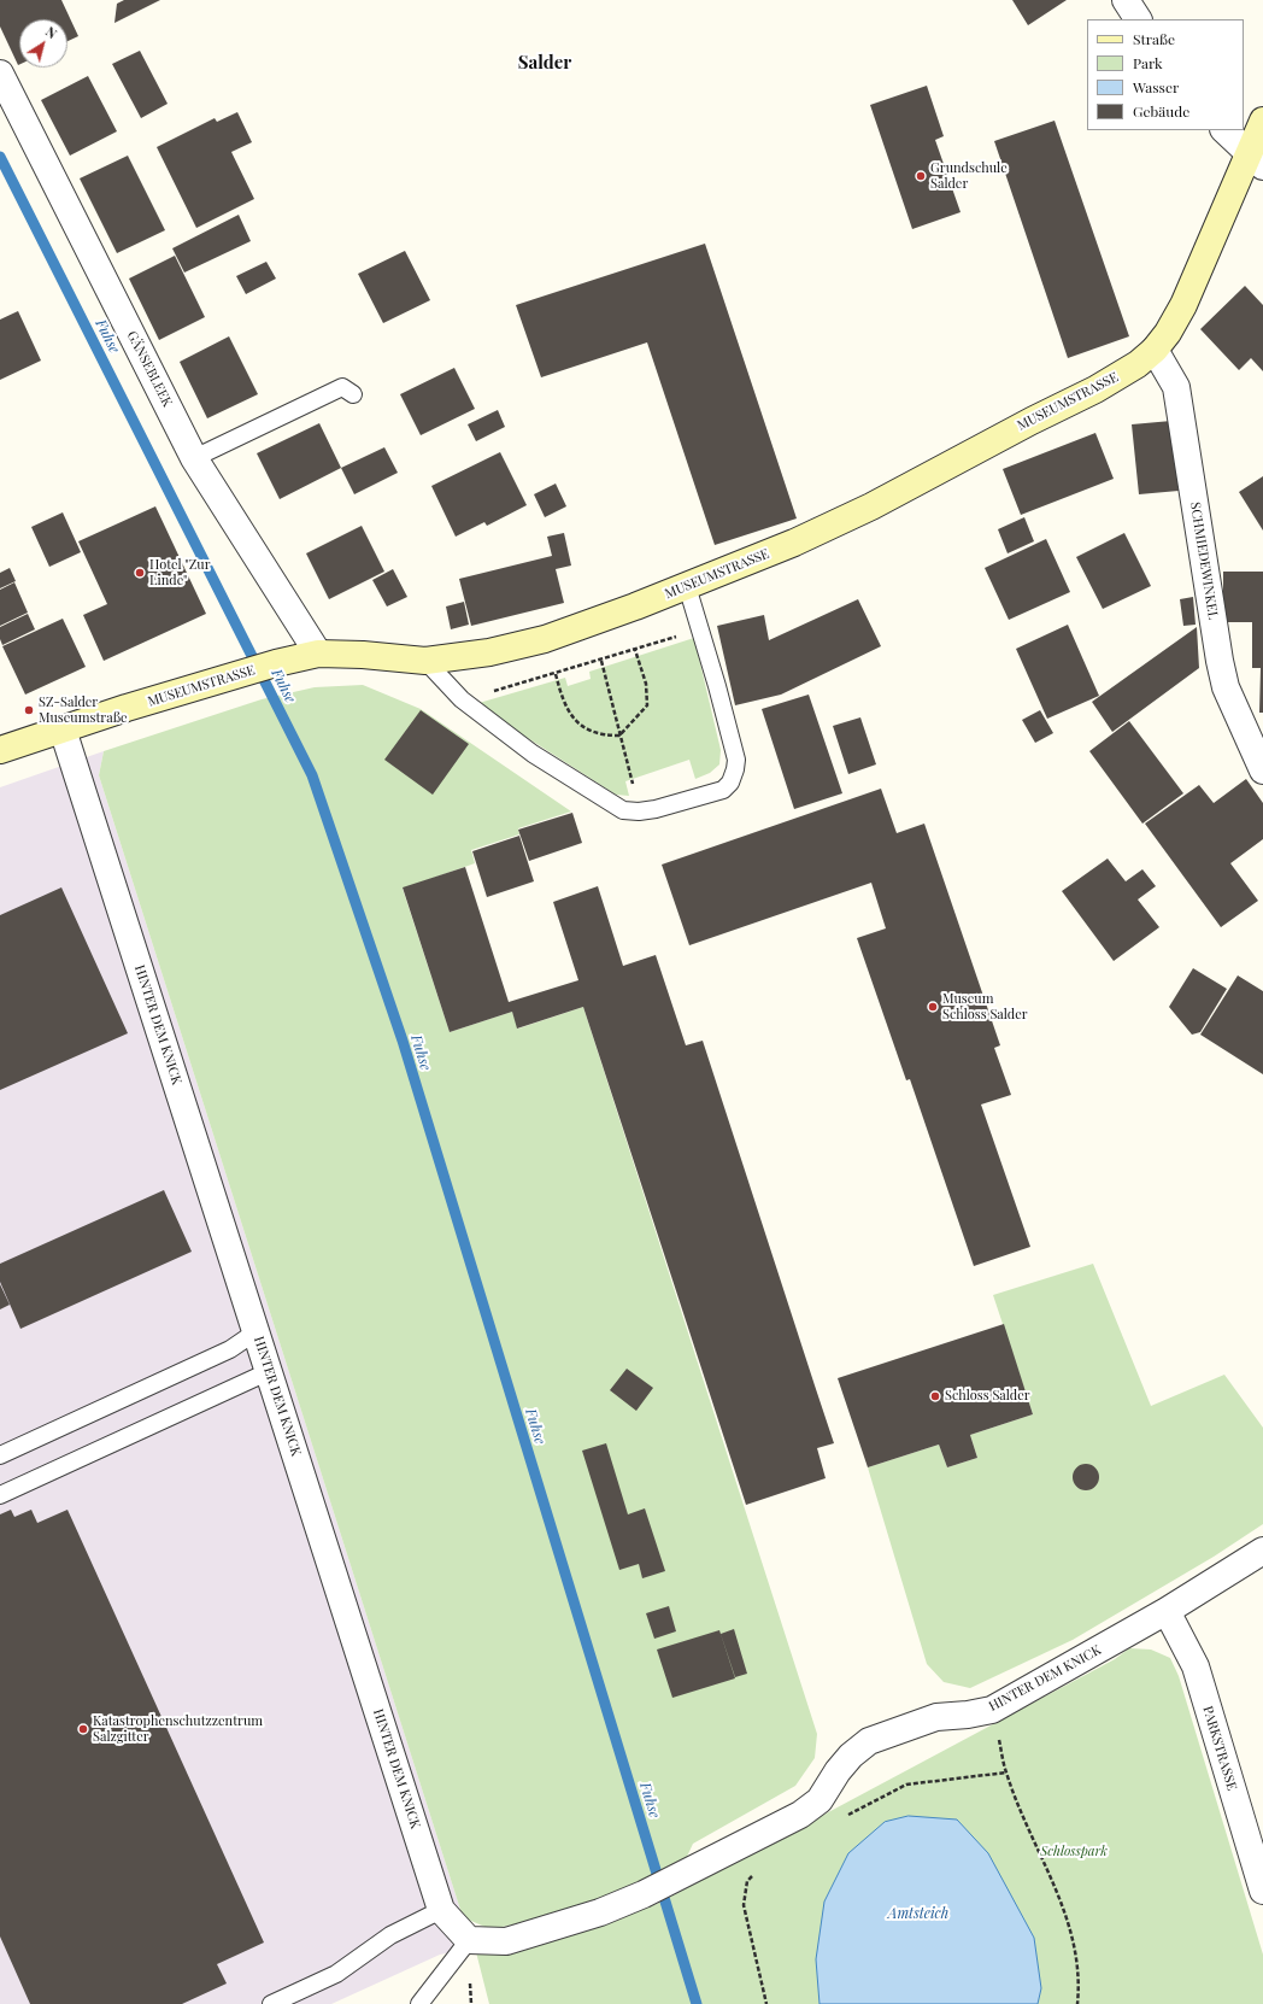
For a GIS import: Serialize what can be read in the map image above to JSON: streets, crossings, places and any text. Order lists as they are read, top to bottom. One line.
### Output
{"streets":{"main road":["MUSEUMSTRASSE"],"street":["GÄNSEBLEEK","SCHMIEDEWINKEL","HINTER DEM KNICK","PARKSTRASSE"]},"crossings":[["GÄNSEBLEEK","MUSEUMSTRASSE"],["MUSEUMSTRASSE","SCHMIEDEWINKEL"],["MUSEUMSTRASSE","HINTER DEM KNICK"],["HINTER DEM KNICK","PARKSTRASSE"]],"districts":["Salder"],"water":["Fuhse","Amtsteich"],"parks":["Schlosspark"],"places":["Grundschule Salder","Hotel \"Zur Linde\"","SZ-Salder Museumstraße","Museum Schloss Salder","Schloss Salder","Katastrophenschutzzentrum Salzgitter"],"legend":["Straße","Park","Wasser","Gebäude"],"north":"top right"}
